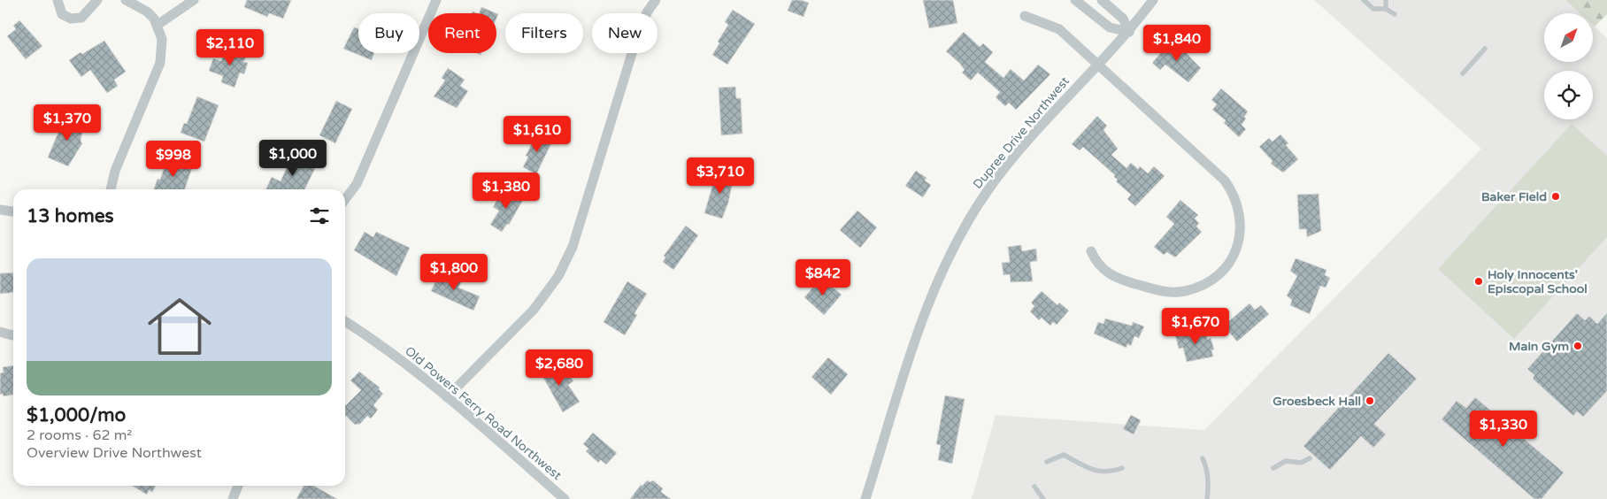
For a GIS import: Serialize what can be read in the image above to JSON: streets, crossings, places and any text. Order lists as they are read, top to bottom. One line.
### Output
{"streets":{"street":["Dupree Drive Northwest","Old Powers Ferry Road Northwest"]},"places":["Baker Field","Holy Innocents' Episcopal School","Main Gym","Groesbeck Hall"],"north":"top right","page":{"chip":["Buy","Rent","Filters","New"],"price":["$1,840","$2,110","$1,370","$1,610","$1,000","$998","$3,710","$1,380","$1,800","$842","$1,670","$2,680","$1,330"],"heading":"13 homes","list":[{"name":"$1,000/mo","note":"2 rooms · 62 m² · Overview Drive Northwest"}]}}
